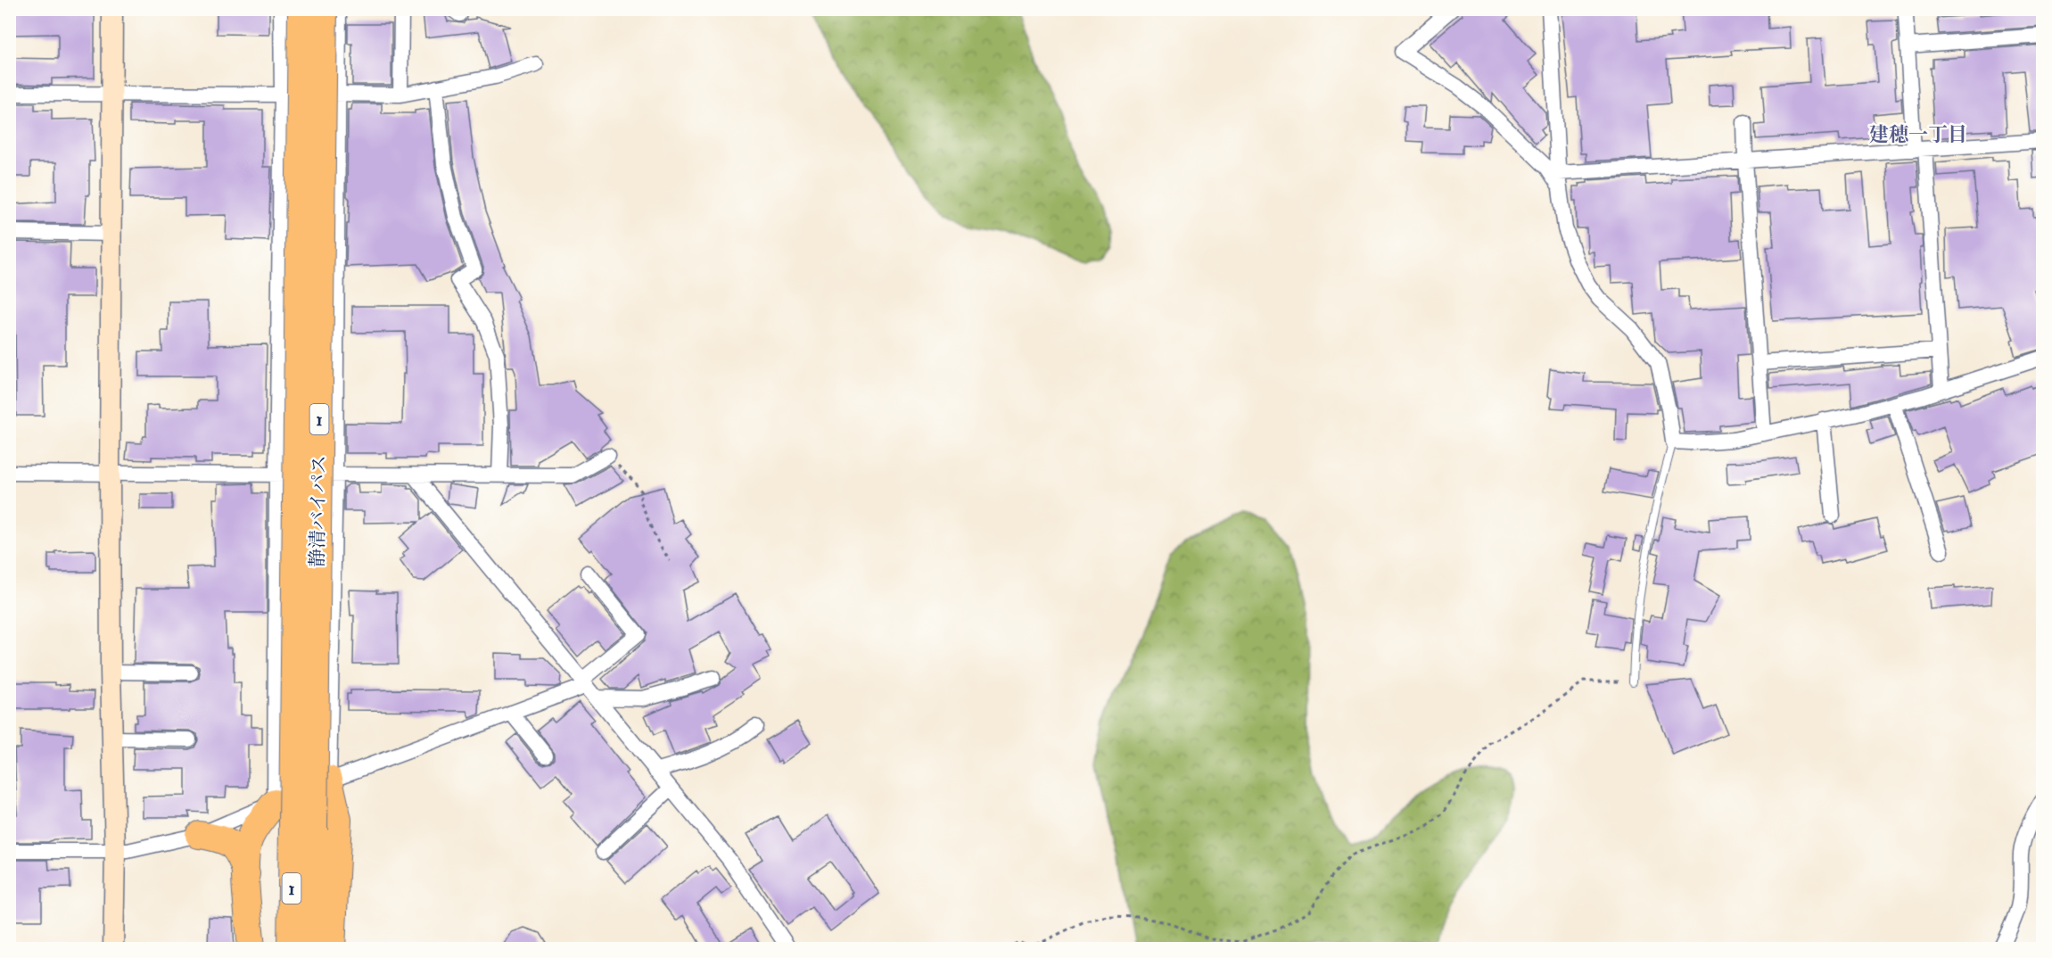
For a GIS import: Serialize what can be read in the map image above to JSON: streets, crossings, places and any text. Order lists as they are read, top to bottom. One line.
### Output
{"streets":{"highway":["1","静清バイパス"]},"districts":["建穂一丁目"]}
